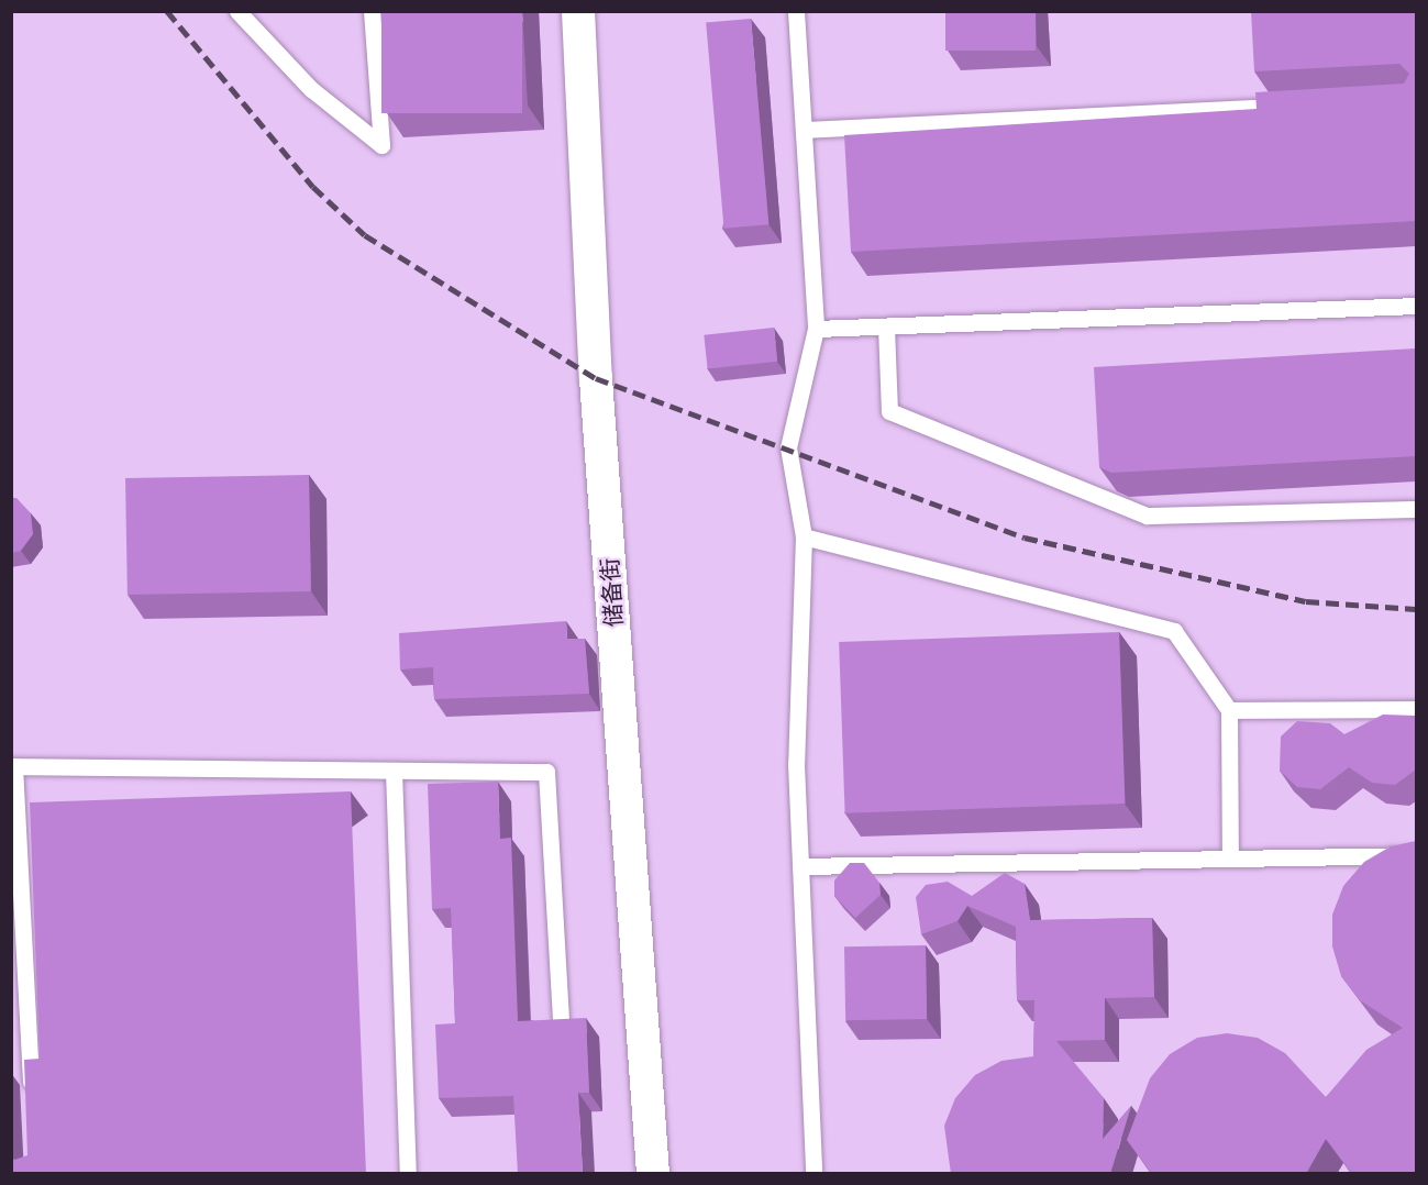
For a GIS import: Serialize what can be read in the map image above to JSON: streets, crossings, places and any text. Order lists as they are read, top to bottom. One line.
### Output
{"streets":{"street":["储备街"]}}
